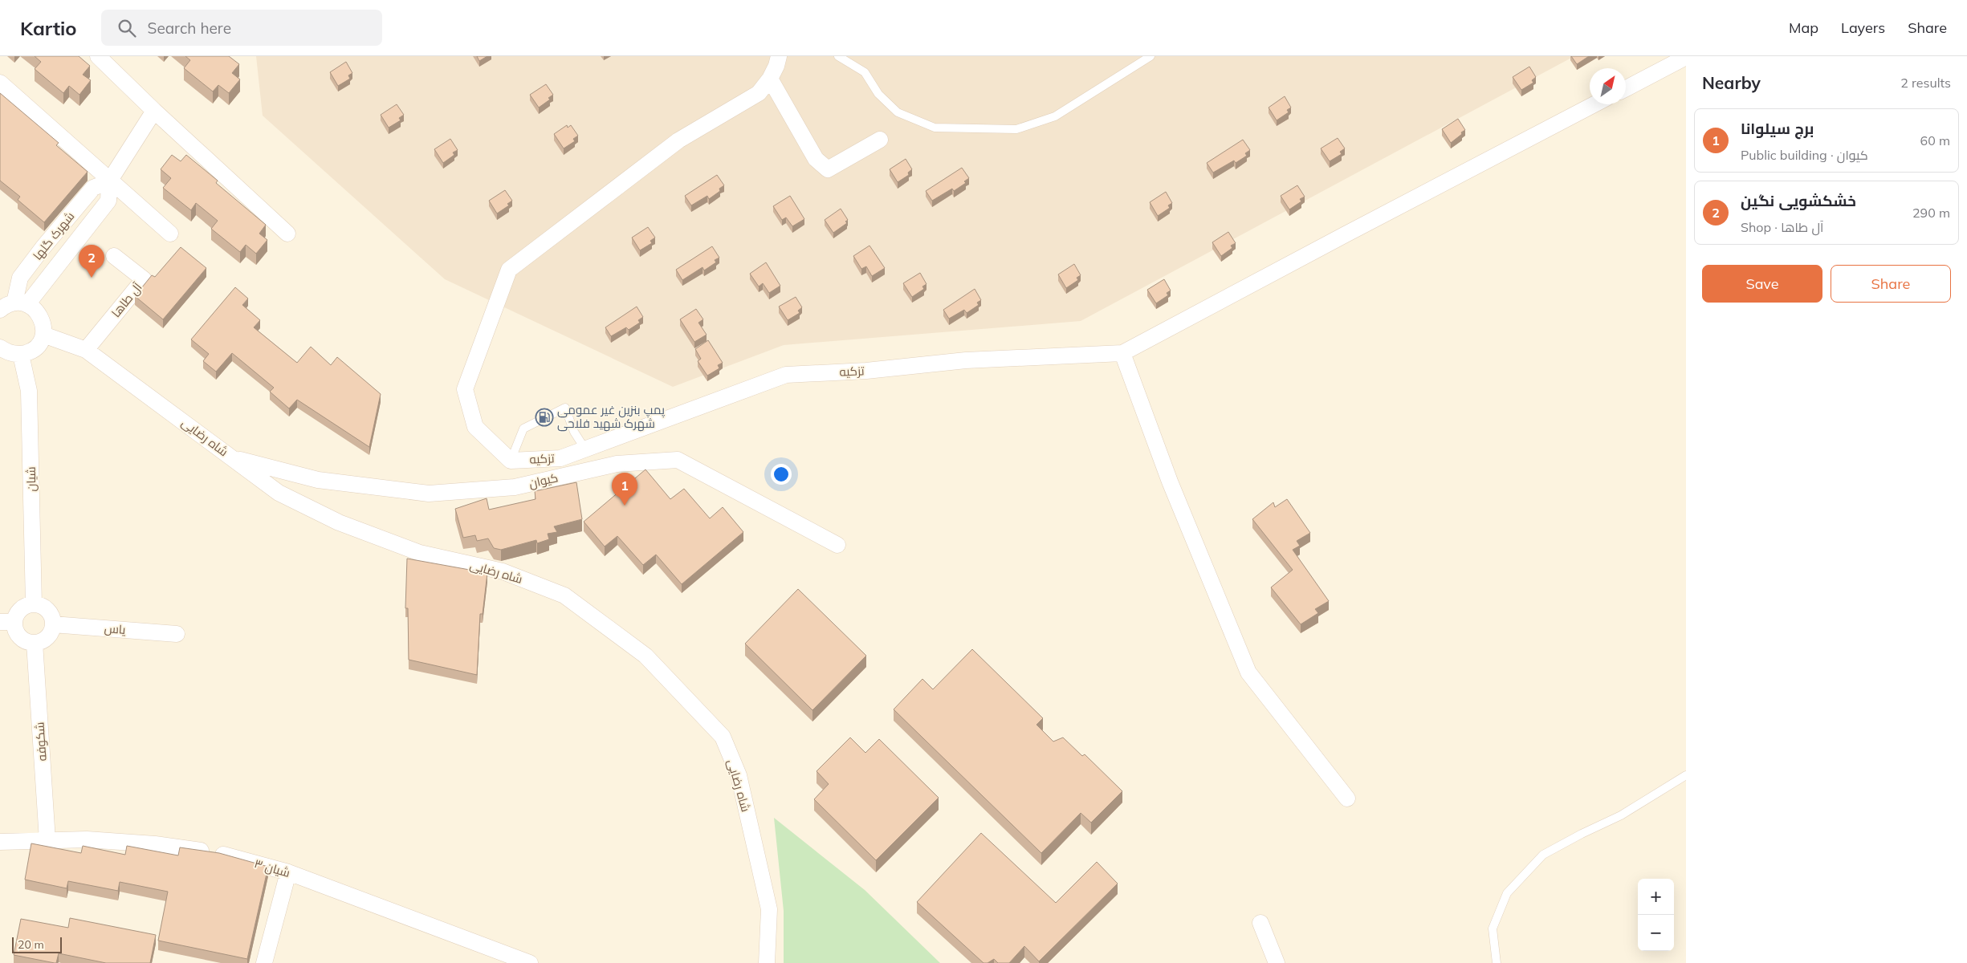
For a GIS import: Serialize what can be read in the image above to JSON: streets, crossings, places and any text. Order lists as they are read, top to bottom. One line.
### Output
{"streets":{"street":["شهرک گلها","آل طاها","تزکیه","شاه رضایی","شیان","کیوان","یاس","شکوفه","شیان ۳"]},"crossings":[["آل طاها","شاه رضایی"],["شاه رضایی","کیوان"],["شیان","یاس"],["شیان","شکوفه"],["یاس","شکوفه"],["شکوفه","شیان ۳"]],"places":{"fuel station":["پمپ بنزین غیر عمومی شهرک شهید فلاحی"]},"scale_bar":"20 m","north":"top right","page":{"header":"Kartio","search":"Search here","nav":["Map","Layers","Share"],"heading":["Nearby","2 results"],"list":[{"mark":"1","name":"برج سیلوانا","note":"Public building · کیوان","value":"60 m"},{"mark":"2","name":"خشکشویی نگین","note":"Shop · آل طاها","value":"290 m"}],"pins":["2","1"],"buttons":["Save","Share"],"map_buttons":["+","−"],"scale":"20 m"}}
